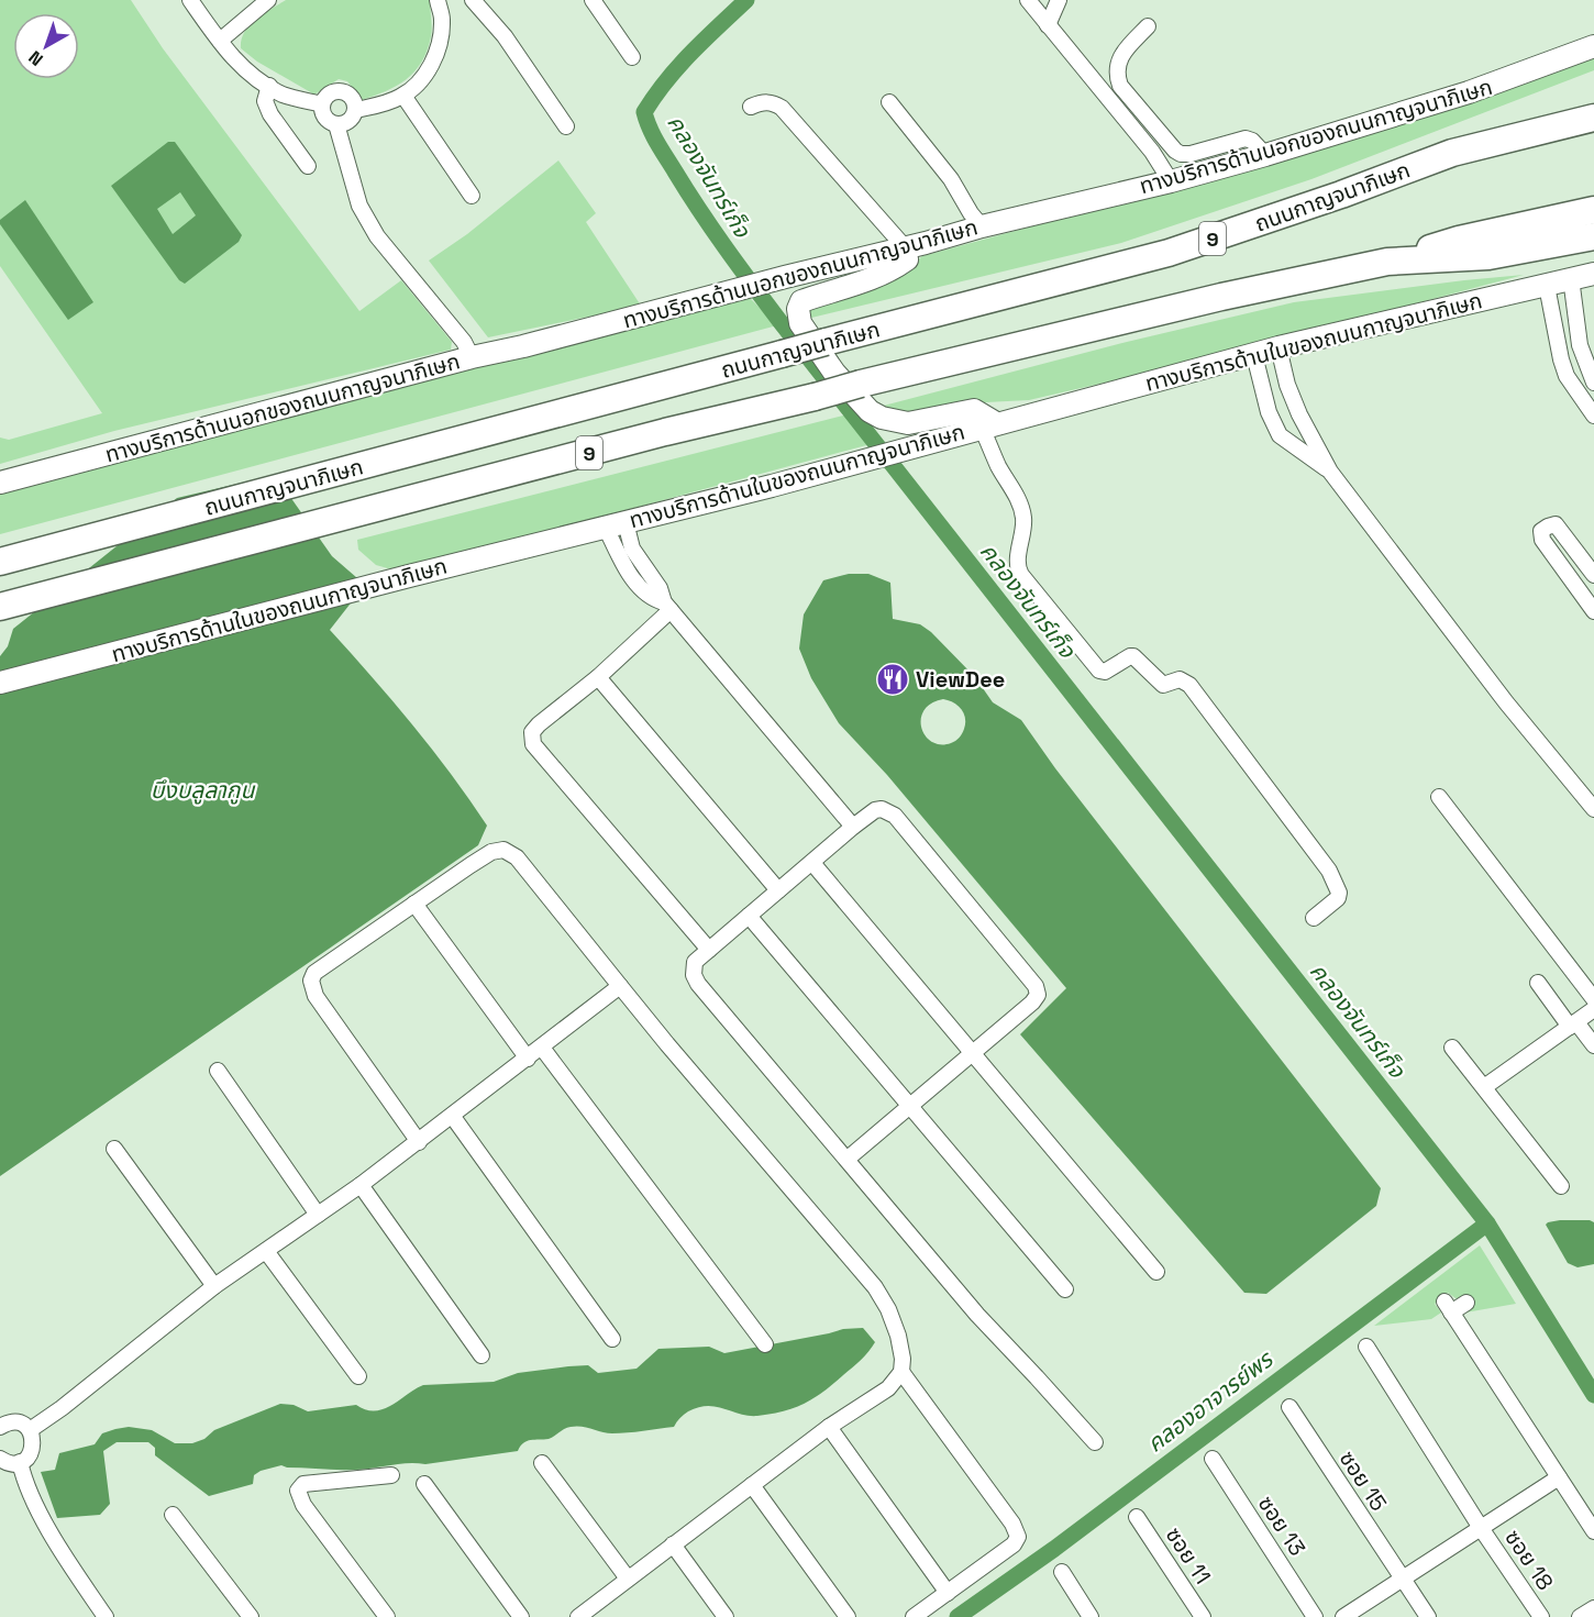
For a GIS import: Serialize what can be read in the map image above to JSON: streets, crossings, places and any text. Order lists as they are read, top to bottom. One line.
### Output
{"streets":{"highway":["ถนนกาญจนาภิเษก","9"],"main road":["ทางบริการด้านนอกของถนนกาญจนาภิเษก","ทางบริการด้านในของถนนกาญจนาภิเษก"],"street":["ซอย 15","ซอย 13","ซอย 11","ซอย 18"]},"water":["คลองจันทร์เก็จ","บึงบลูลากูน","คลองอาจารย์พร"],"places":{"restaurant":["ViewDee"]},"north":"bottom left"}
